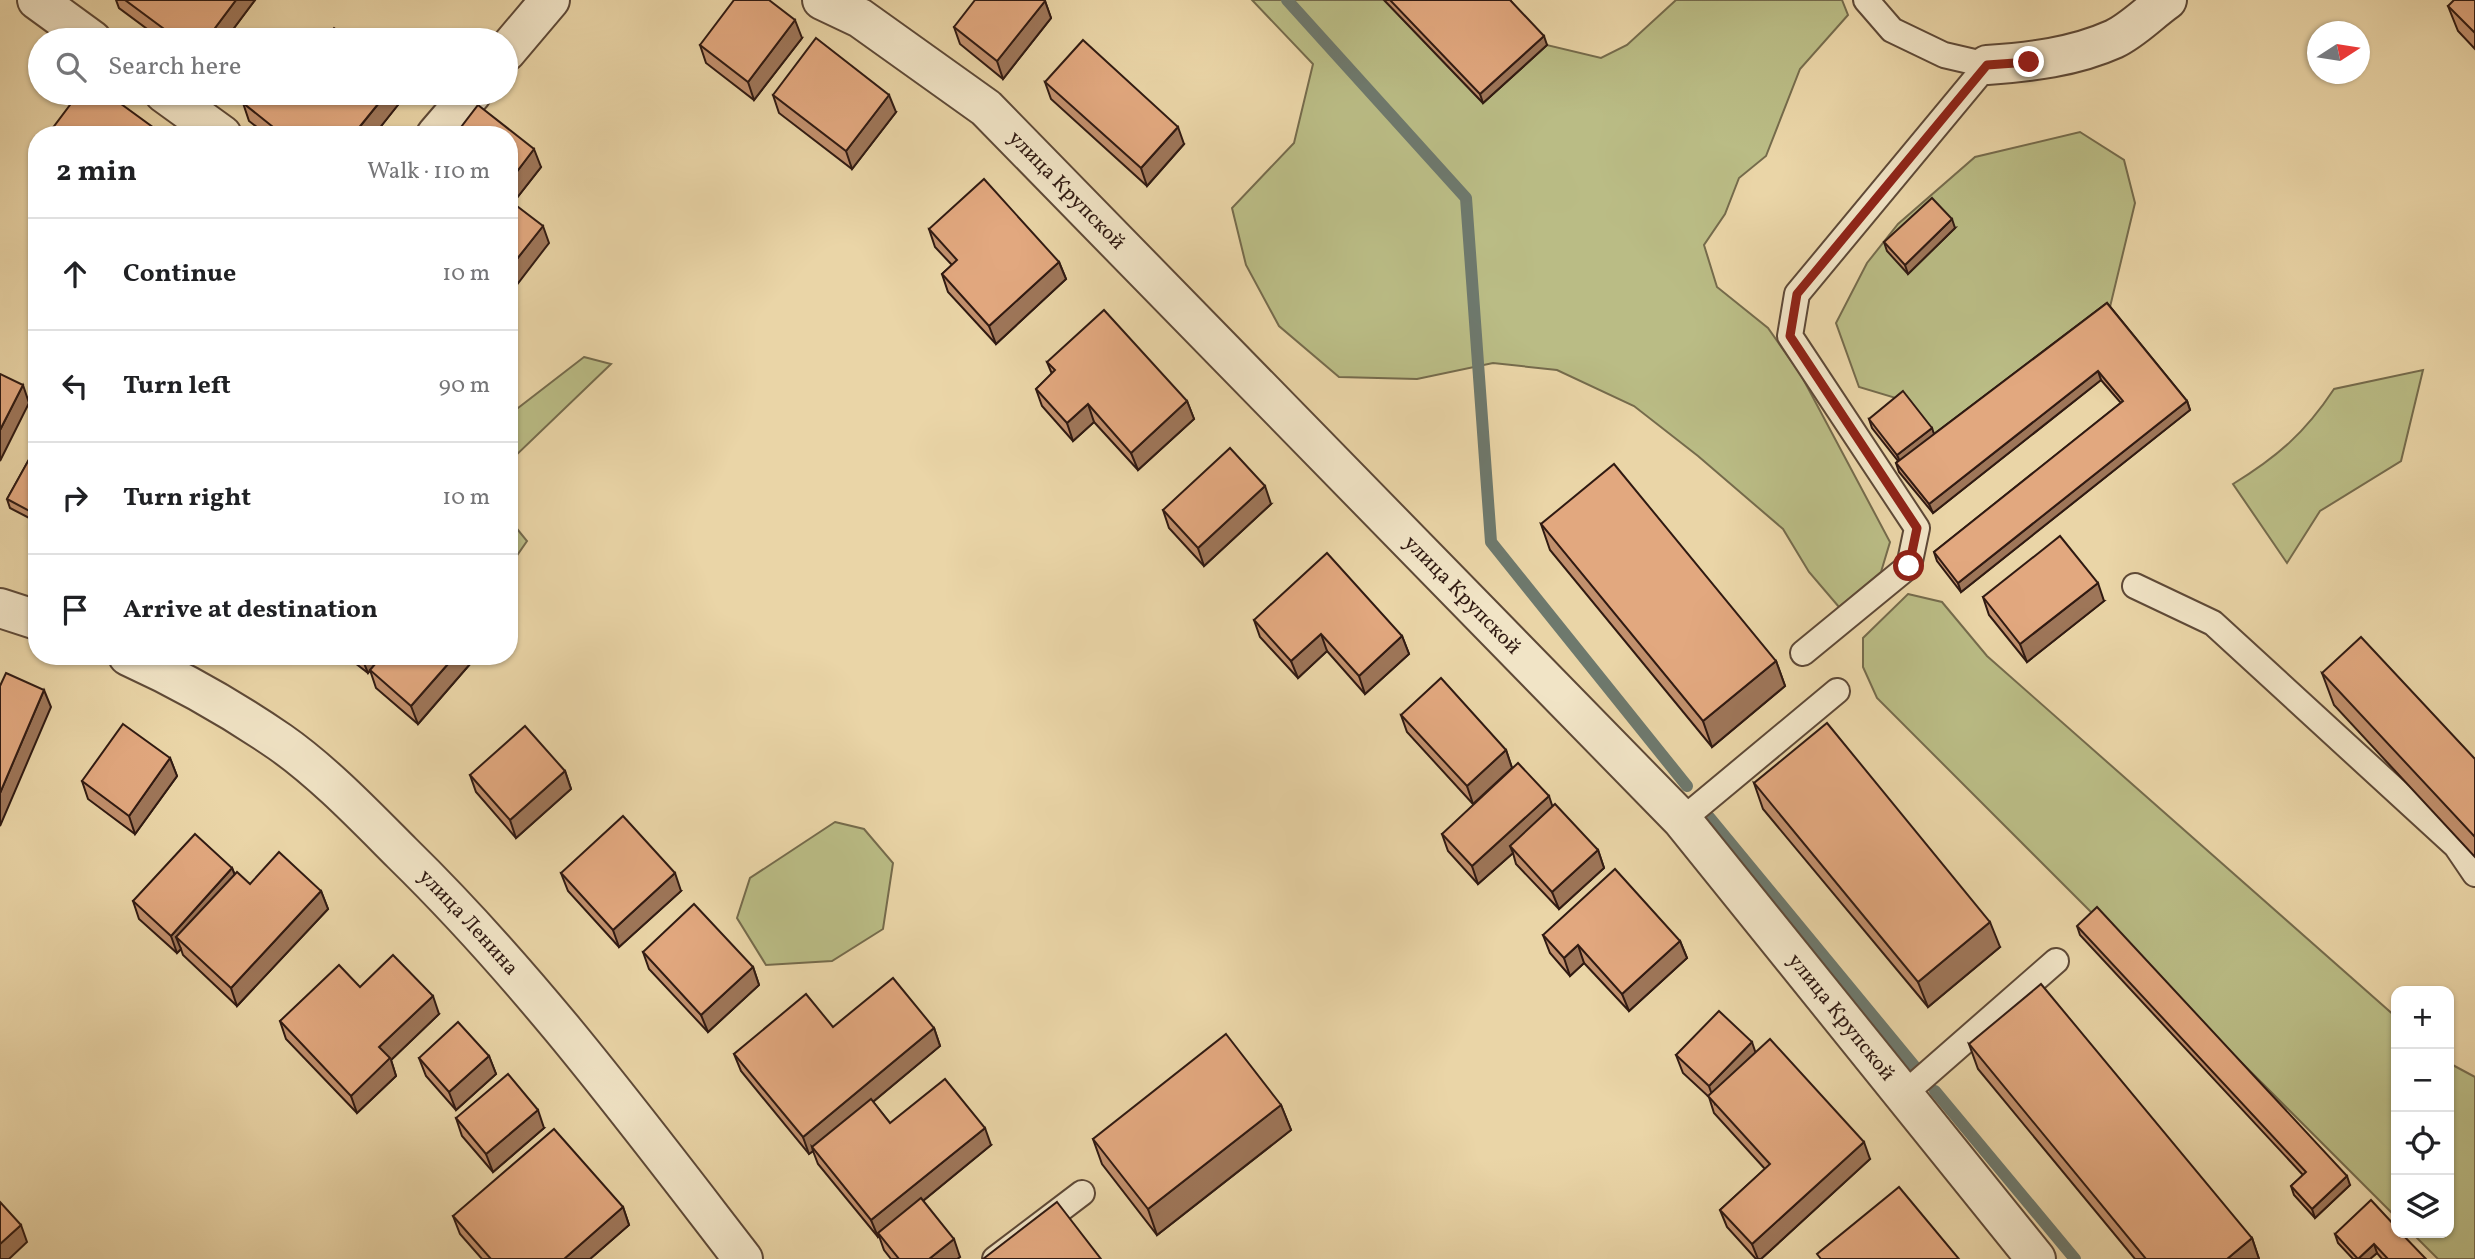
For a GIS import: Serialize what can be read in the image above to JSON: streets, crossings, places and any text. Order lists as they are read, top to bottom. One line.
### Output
{"streets":{"street":["улица Крупской","улица Ленина"]},"north":"right","page":{"search":"Search here","heading":["2 min","Walk · 110 m"],"list":[["Continue","10 m"],["Turn left","90 m"],["Turn right","10 m"],"Arrive at destination"],"map_buttons":["+","−"]}}
